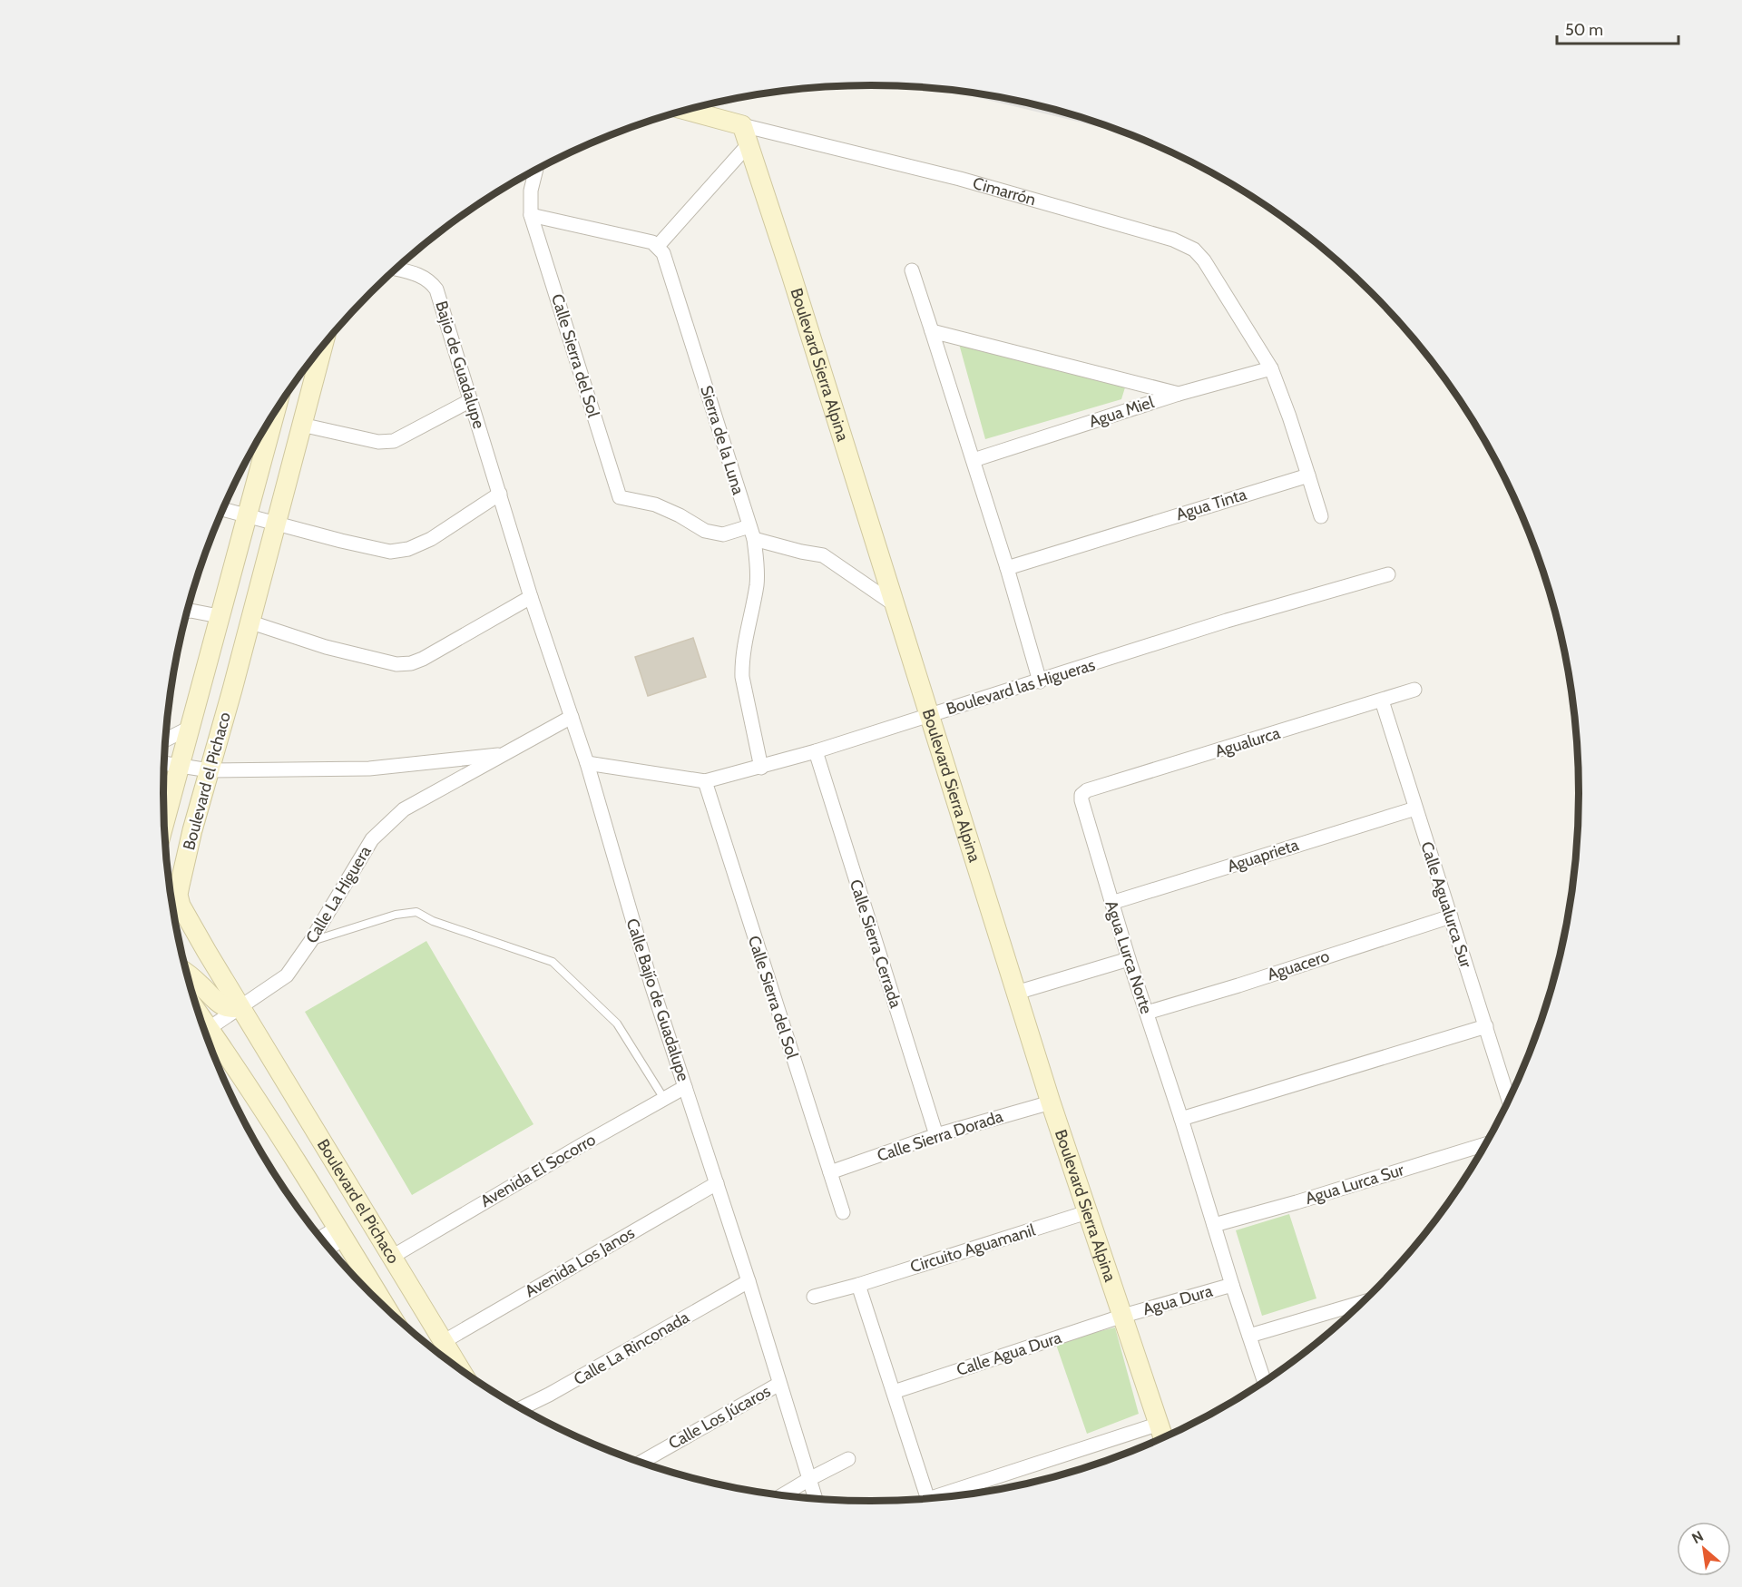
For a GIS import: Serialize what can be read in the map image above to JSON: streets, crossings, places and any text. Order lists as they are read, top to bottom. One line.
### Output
{"streets":{"street":["Cimarrón","Calle Sierra del Sol","Bajio de Guadalupe","Boulevard Sierra Alpina","Agua Miel","Sierra de la Luna","Agua Tinta","Boulevard las Higueras","Agualurca","Boulevard el Pichaco","Aguaprieta","Calle La Higuera","Calle Agualurca Sur","Calle Sierra Cerrada","Agua Lurca Norte","Aguacero","Calle Bajío de Guadalupe","Calle Sierra Dorada","Avenida El Socorro","Agua Lurca Sur","Circuito Aguamanil","Avenida Los Janos","Agua Dura","Calle La Rinconada","Calle Agua Dura","Calle Los Júcaros"]},"crossings":[["Cimarrón","Boulevard Sierra Alpina"],["Cimarrón","Agua Miel"],["Calle Sierra del Sol","Sierra de la Luna"],["Calle Sierra del Sol","Boulevard las Higueras"],["Calle Sierra del Sol","Calle Sierra Dorada"],["Bajio de Guadalupe","Calle Bajío de Guadalupe"],["Boulevard Sierra Alpina","Boulevard las Higueras"],["Boulevard Sierra Alpina","Calle Sierra Dorada"],["Boulevard Sierra Alpina","Circuito Aguamanil"],["Boulevard Sierra Alpina","Agua Dura"],["Boulevard Sierra Alpina","Calle Agua Dura"],["Sierra de la Luna","Boulevard las Higueras"],["Boulevard las Higueras","Calle Sierra Cerrada"],["Boulevard las Higueras","Calle Bajío de Guadalupe"],["Agualurca","Calle Agualurca Sur"],["Agualurca","Agua Lurca Norte"],["Boulevard el Pichaco","Calle La Higuera"],["Boulevard el Pichaco","Avenida El Socorro"],["Boulevard el Pichaco","Avenida Los Janos"],["Aguaprieta","Calle Agualurca Sur"],["Aguaprieta","Agua Lurca Norte"],["Calle La Higuera","Calle Bajío de Guadalupe"],["Calle Agualurca Sur","Aguacero"],["Calle Sierra Cerrada","Calle Sierra Dorada"],["Agua Lurca Norte","Aguacero"],["Agua Lurca Norte","Agua Lurca Sur"],["Agua Lurca Norte","Agua Dura"],["Calle Bajío de Guadalupe","Avenida El Socorro"],["Calle Bajío de Guadalupe","Avenida Los Janos"],["Calle Bajío de Guadalupe","Calle La Rinconada"],["Calle Bajío de Guadalupe","Calle Los Júcaros"],["Agua Dura","Calle Agua Dura"]],"scale_bar":"50 m","north":"top left"}
